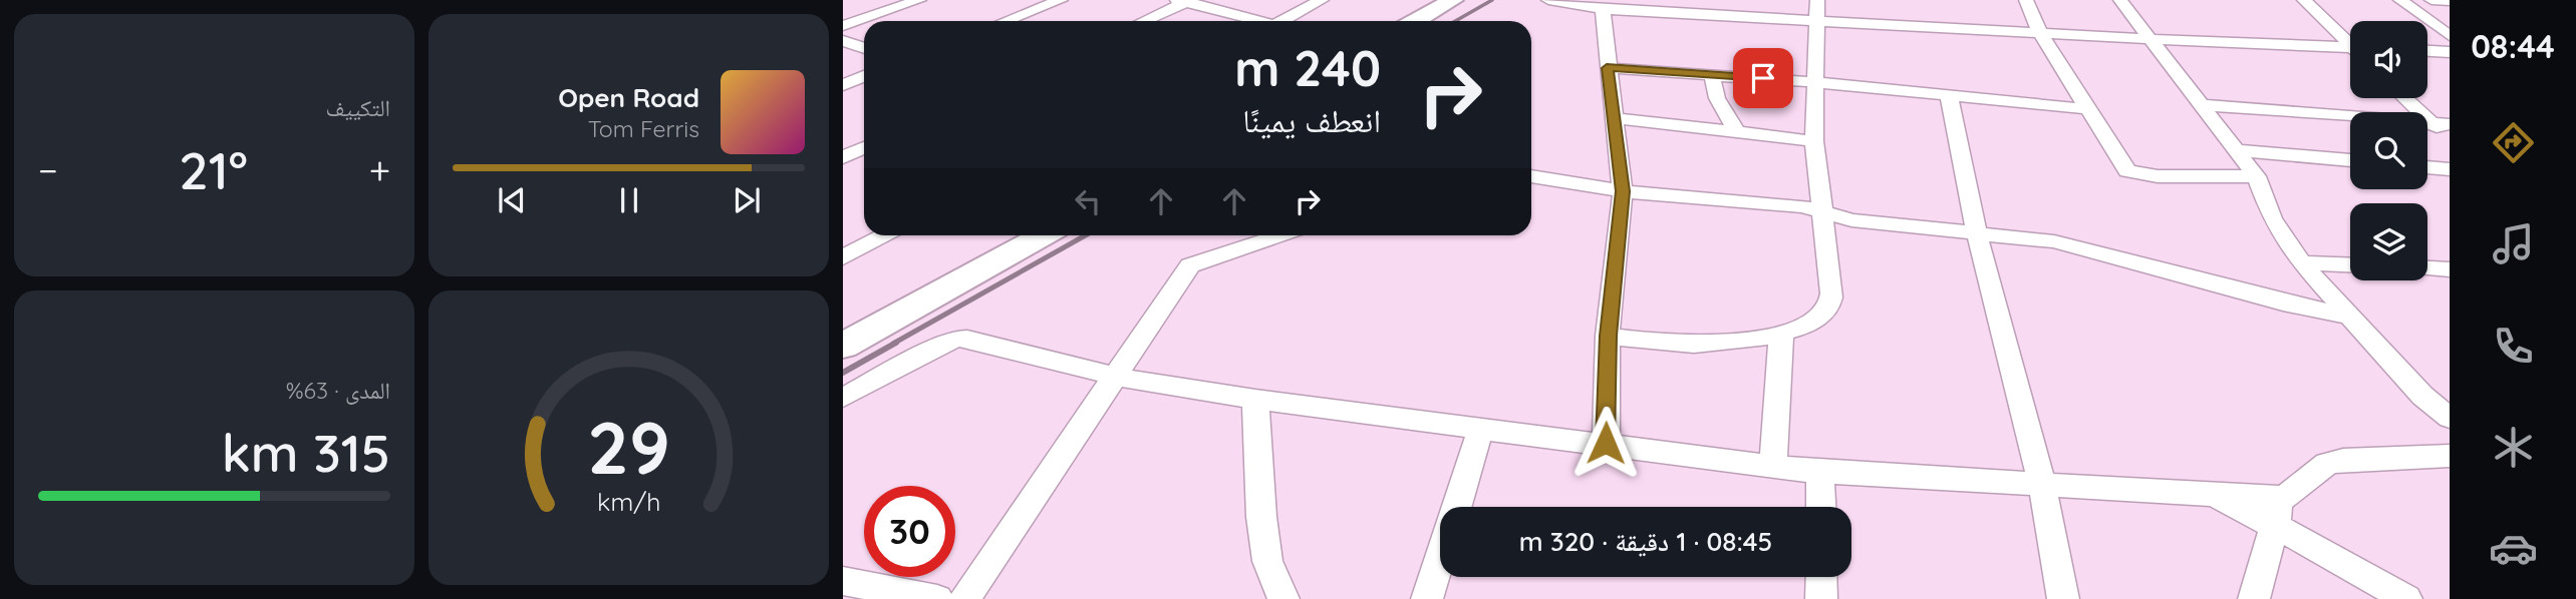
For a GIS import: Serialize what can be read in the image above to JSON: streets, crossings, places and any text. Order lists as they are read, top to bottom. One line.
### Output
{"page":{"tabs":"08:44","tile":["التكييف",["المدى · 63%","315 km"]],"turn":["240 m","انعطف يمينًا"],"song":["Open Road","Tom Ferris"],"heat":["−","21°","+"],"limit":"30","trip":"08:45 · 1 دقيقة · 320 m","gauge":["29","km/h"]}}
